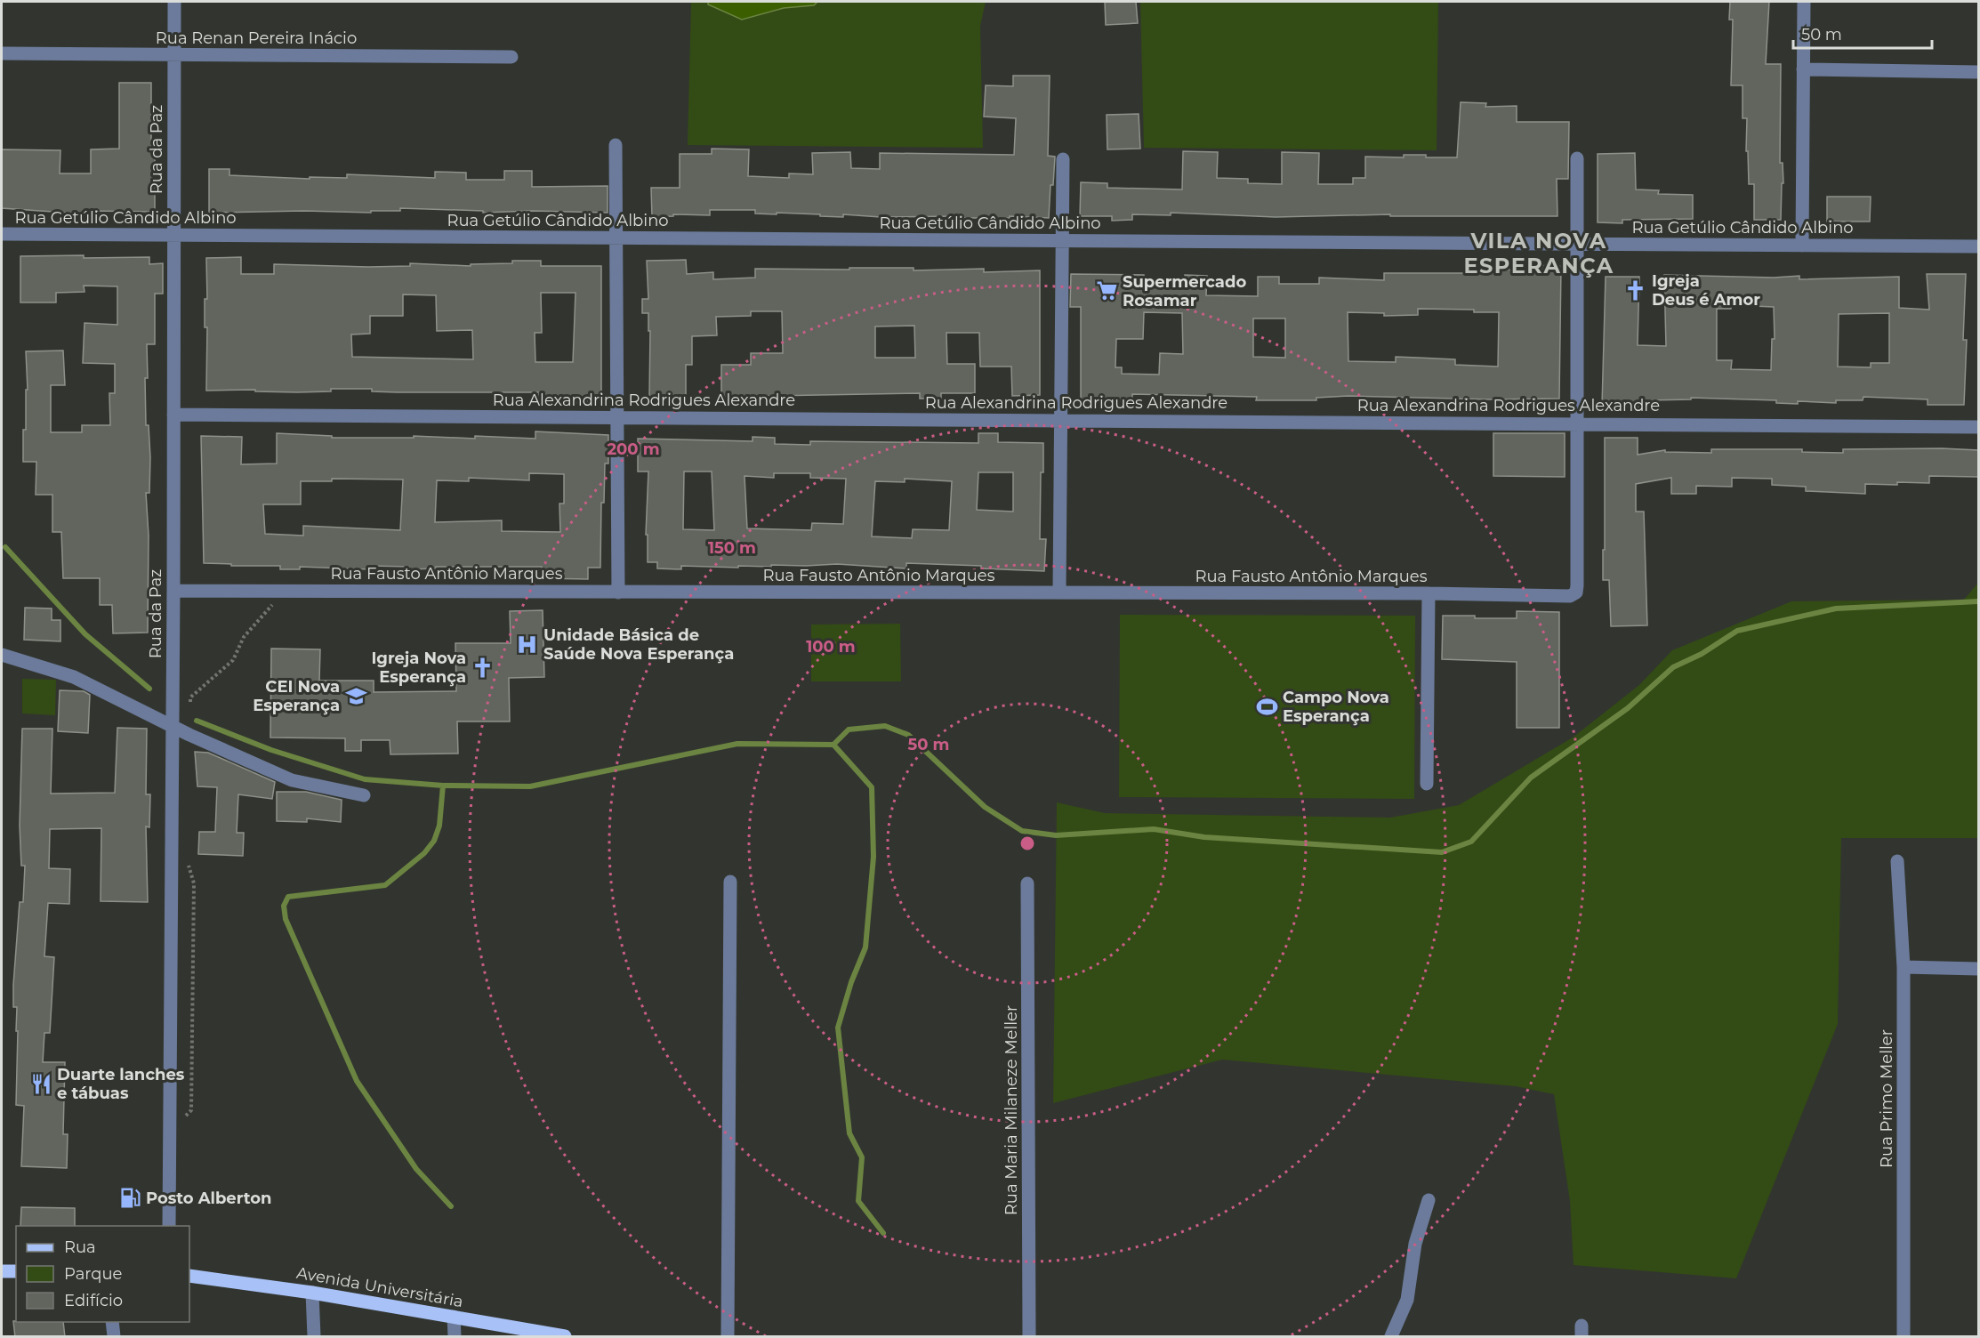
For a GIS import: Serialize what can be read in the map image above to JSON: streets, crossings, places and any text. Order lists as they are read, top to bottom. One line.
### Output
{"streets":{"main road":["Avenida Universitária"],"street":["Rua Renan Pereira Inácio","Rua da Paz","Rua Getúlio Cândido Albino","Rua Alexandrina Rodrigues Alexandre","Rua Fausto Antônio Marques","Rua Primo Meller","Rua Maria Milaneze Meller"]},"crossings":[["Rua Renan Pereira Inácio","Rua da Paz"],["Rua da Paz","Rua Getúlio Cândido Albino"],["Rua da Paz","Rua Alexandrina Rodrigues Alexandre"],["Rua da Paz","Rua Fausto Antônio Marques"],["Rua Alexandrina Rodrigues Alexandre","Rua Fausto Antônio Marques"]],"districts":["VILA NOVA ESPERANÇA"],"places":{"church":["Igreja Deus é Amor","Igreja Nova Esperança"],"supermarket":["Supermercado Rosamar"],"hospital":["Unidade Básica de Saúde Nova Esperança"],"school or university":["CEI Nova Esperança"],"sports":["Campo Nova Esperança"],"restaurant":["Duarte lanches e tábuas"],"fuel station":["Posto Alberton"]},"legend":["Rua","Parque","Edifício"],"scale_bar":"50 m","rings":["200 m","150 m","100 m","50 m"]}
